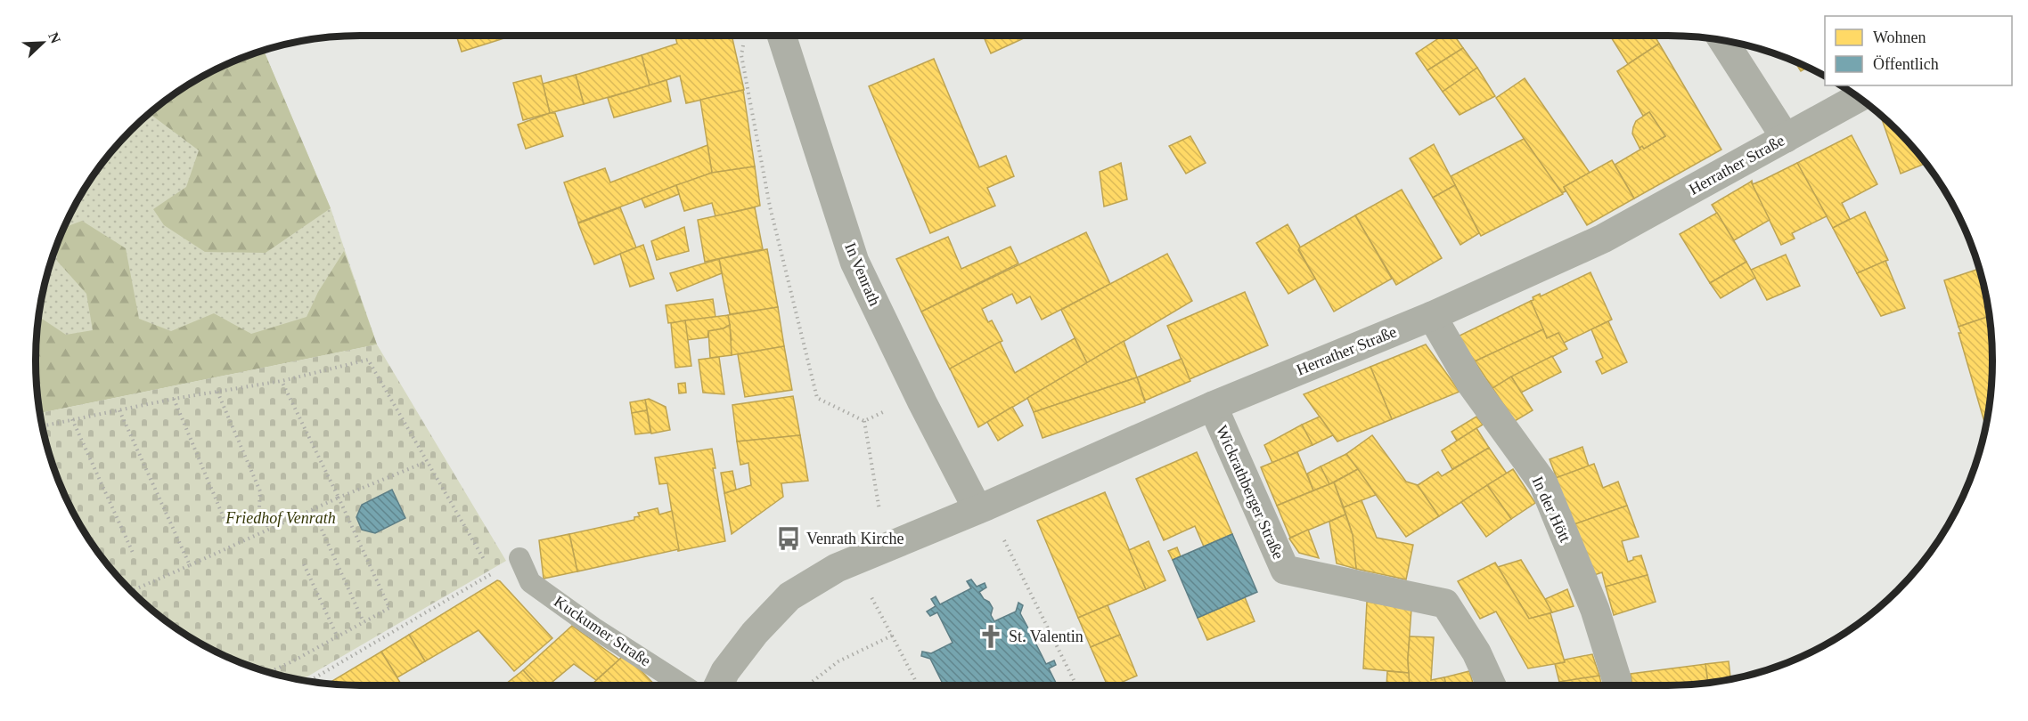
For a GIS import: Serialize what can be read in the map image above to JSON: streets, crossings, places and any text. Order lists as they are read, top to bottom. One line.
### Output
{"streets":{"street":["Herrather Straße","In Venrath","Wickrathberger Straße","In der Hött"],"lane":["Kuckumer Straße"]},"crossings":[["Herrather Straße","In Venrath"],["Herrather Straße","Wickrathberger Straße"],["Herrather Straße","In der Hött"]],"parks":["Friedhof Venrath"],"places":{"bus stop":["Venrath Kirche"],"church":["St. Valentin"]},"legend":["Wohnen","Öffentlich"],"north":"top right"}
